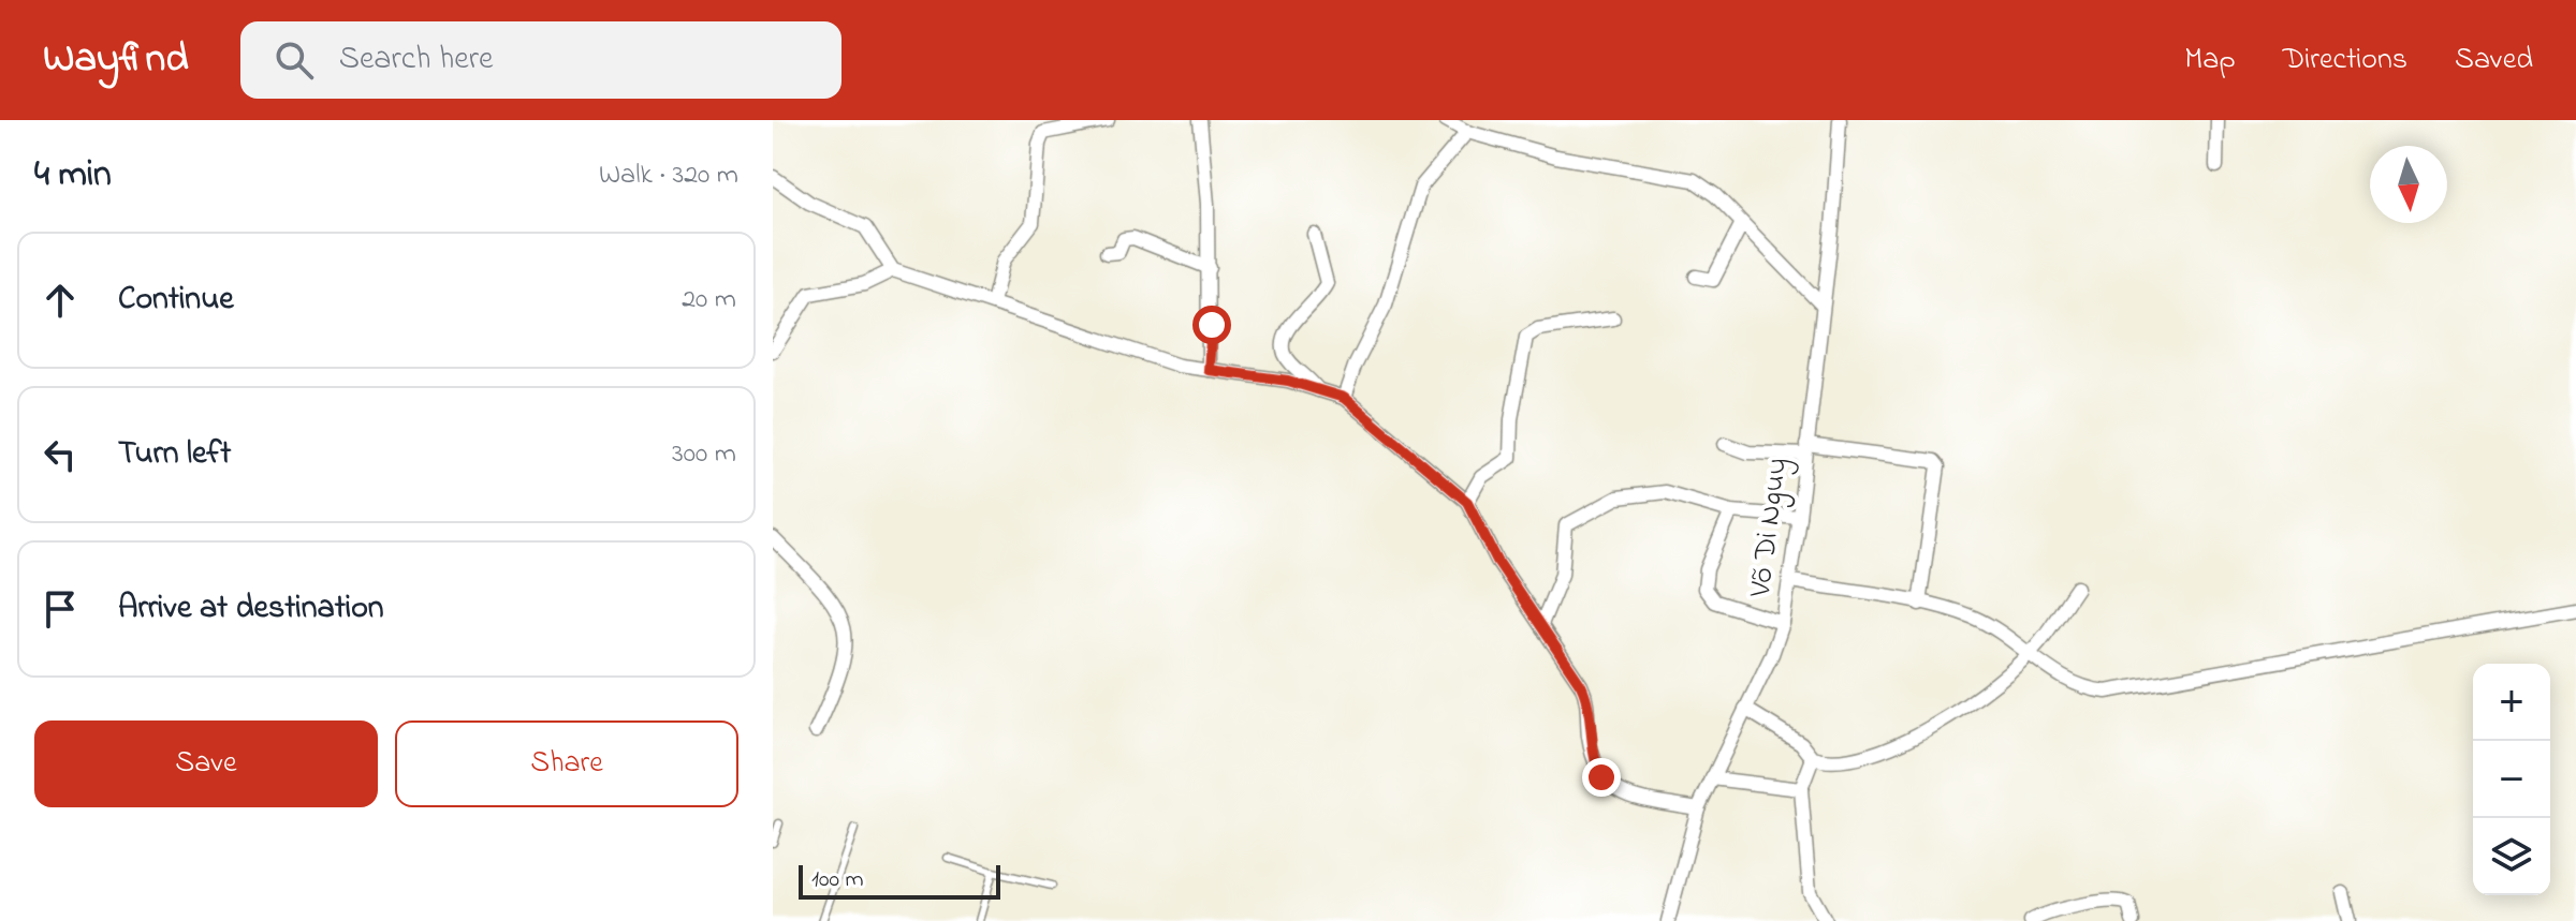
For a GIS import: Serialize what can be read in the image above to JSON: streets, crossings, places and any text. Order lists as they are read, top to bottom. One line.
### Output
{"streets":{"street":["Võ Di Nguy"]},"scale_bar":"100 m","north":"bottom","page":{"header":"Wayfind","search":"Search here","nav":["Map","Directions","Saved"],"heading":["4 min","Walk · 320 m"],"list":[["Continue","20 m"],["Turn left","300 m"],"Arrive at destination"],"map_buttons":["+","−"],"buttons":["Save","Share"],"scale":"100 m"}}
